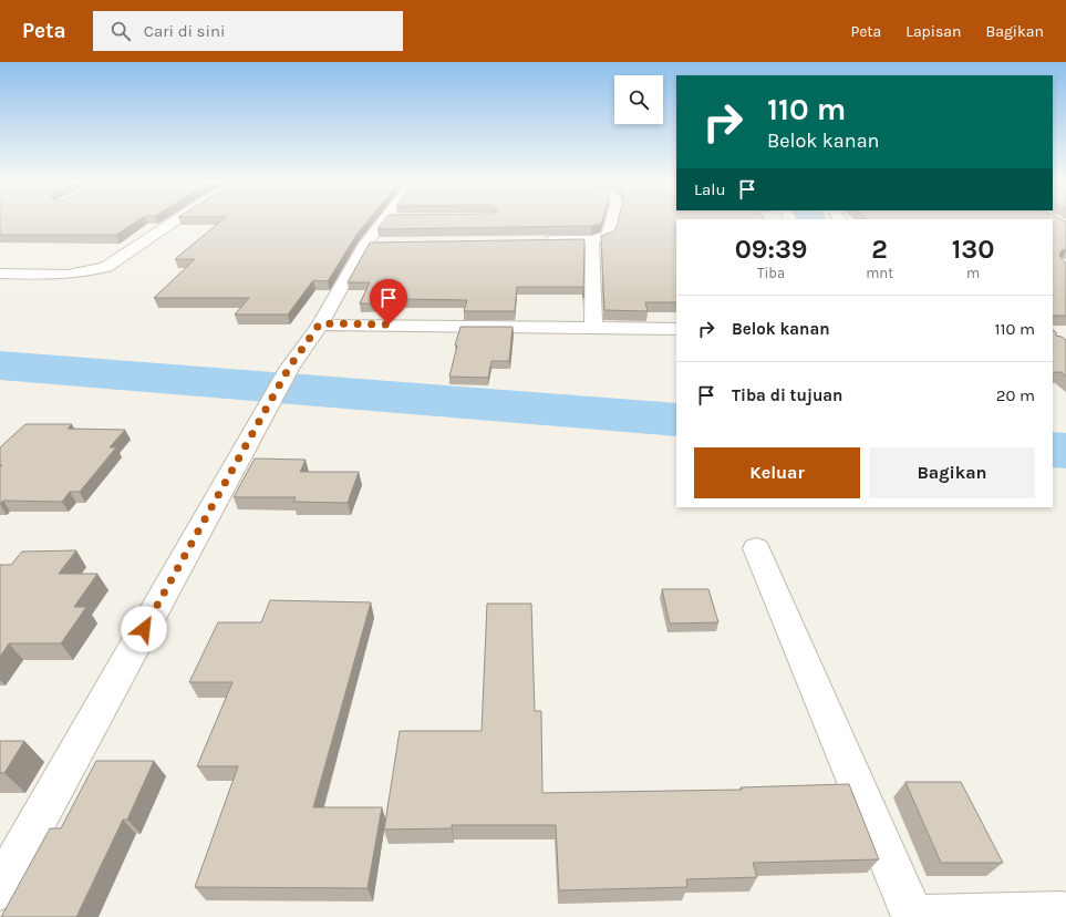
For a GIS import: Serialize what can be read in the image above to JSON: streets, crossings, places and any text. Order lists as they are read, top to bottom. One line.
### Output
{"page":{"header":"Peta","search":"Cari di sini","nav":["Peta","Lapisan","Bagikan"],"turn":["110 m","Belok kanan"],"then":"Lalu","eta":["09:39","Tiba","2","mnt","130","m"],"list":[{"name":"Belok kanan","value":"110 m"},{"name":"Tiba di tujuan","value":"20 m"}],"buttons":["Keluar","Bagikan"]}}
